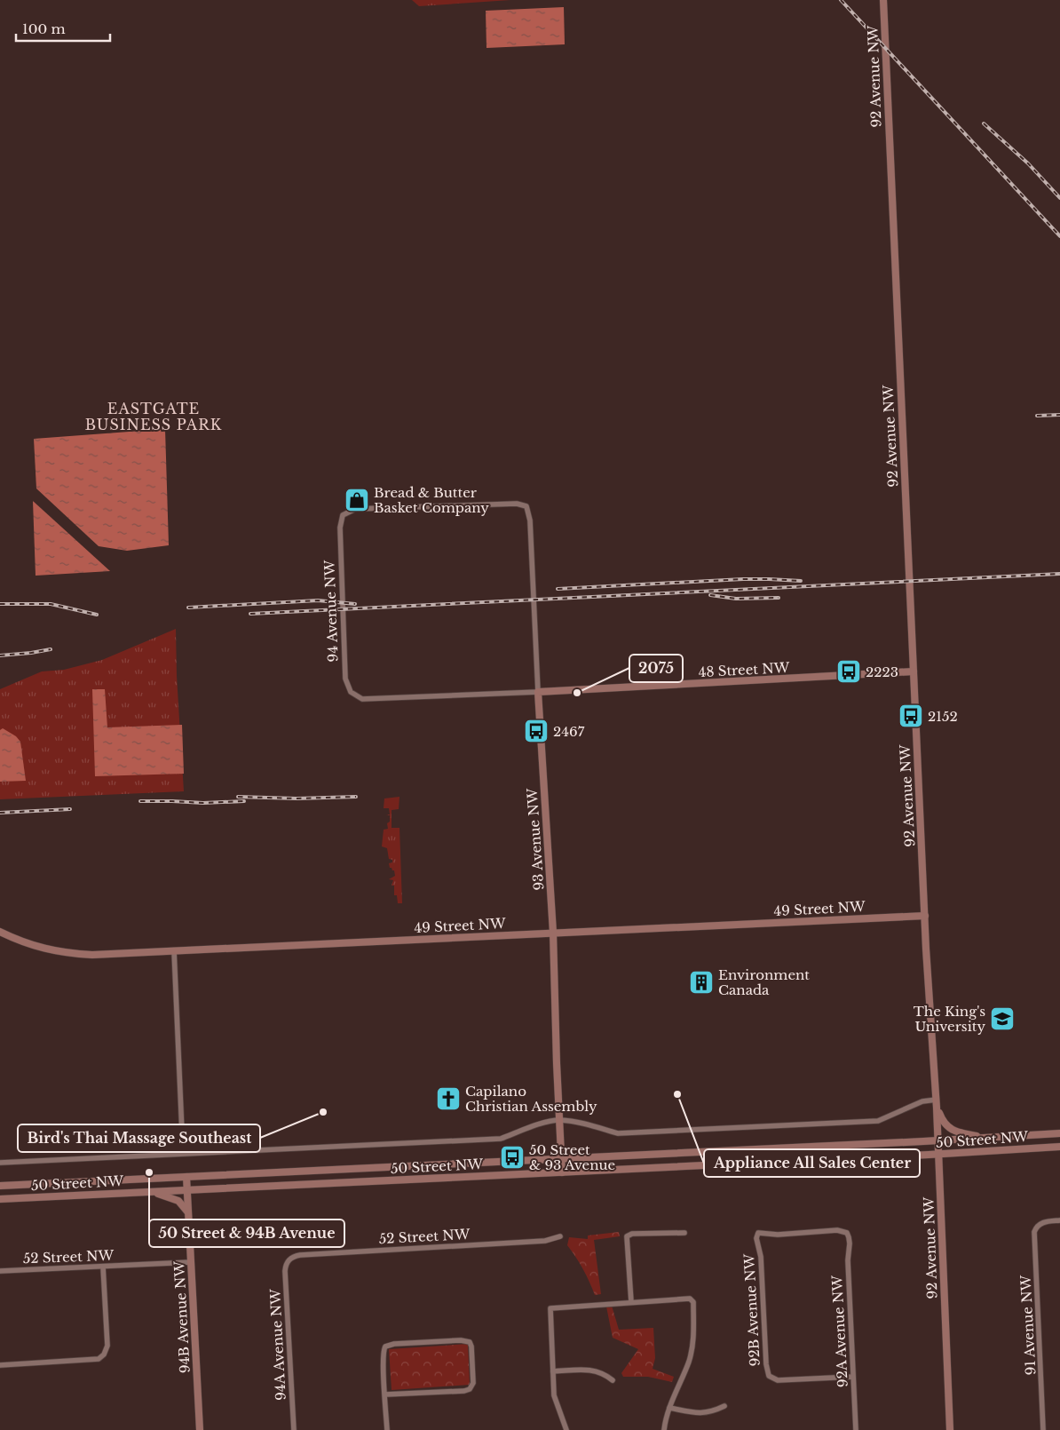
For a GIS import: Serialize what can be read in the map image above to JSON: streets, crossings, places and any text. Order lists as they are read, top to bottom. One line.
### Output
{"streets":{"main road":["92 Avenue NW","48 Street NW","93 Avenue NW","49 Street NW","50 Street NW","94B Avenue NW"],"street":["94 Avenue NW","52 Street NW","92B Avenue NW","91 Avenue NW","92A Avenue NW","94A Avenue NW"]},"crossings":[["92 Avenue NW","48 Street NW"],["92 Avenue NW","49 Street NW"],["92 Avenue NW","50 Street NW"],["94 Avenue NW","48 Street NW"],["94 Avenue NW","93 Avenue NW"],["48 Street NW","93 Avenue NW"],["93 Avenue NW","49 Street NW"],["93 Avenue NW","50 Street NW"],["50 Street NW","94B Avenue NW"],["52 Street NW","94B Avenue NW"],["52 Street NW","94A Avenue NW"],["92B Avenue NW","92A Avenue NW"]],"districts":["EASTGATE BUSINESS PARK"],"places":{"shop":["Bread & Butter Basket Company"],"bus stop":["2223","2152","2467","50 Street & 93 Avenue"],"other":["2075","Appliance All Sales Center","Bird's Thai Massage Southeast","50 Street & 94B Avenue"],"building":["Environment Canada"],"school or university":["The King's University"],"church":["Capilano Christian Assembly"]},"scale_bar":"100 m"}
